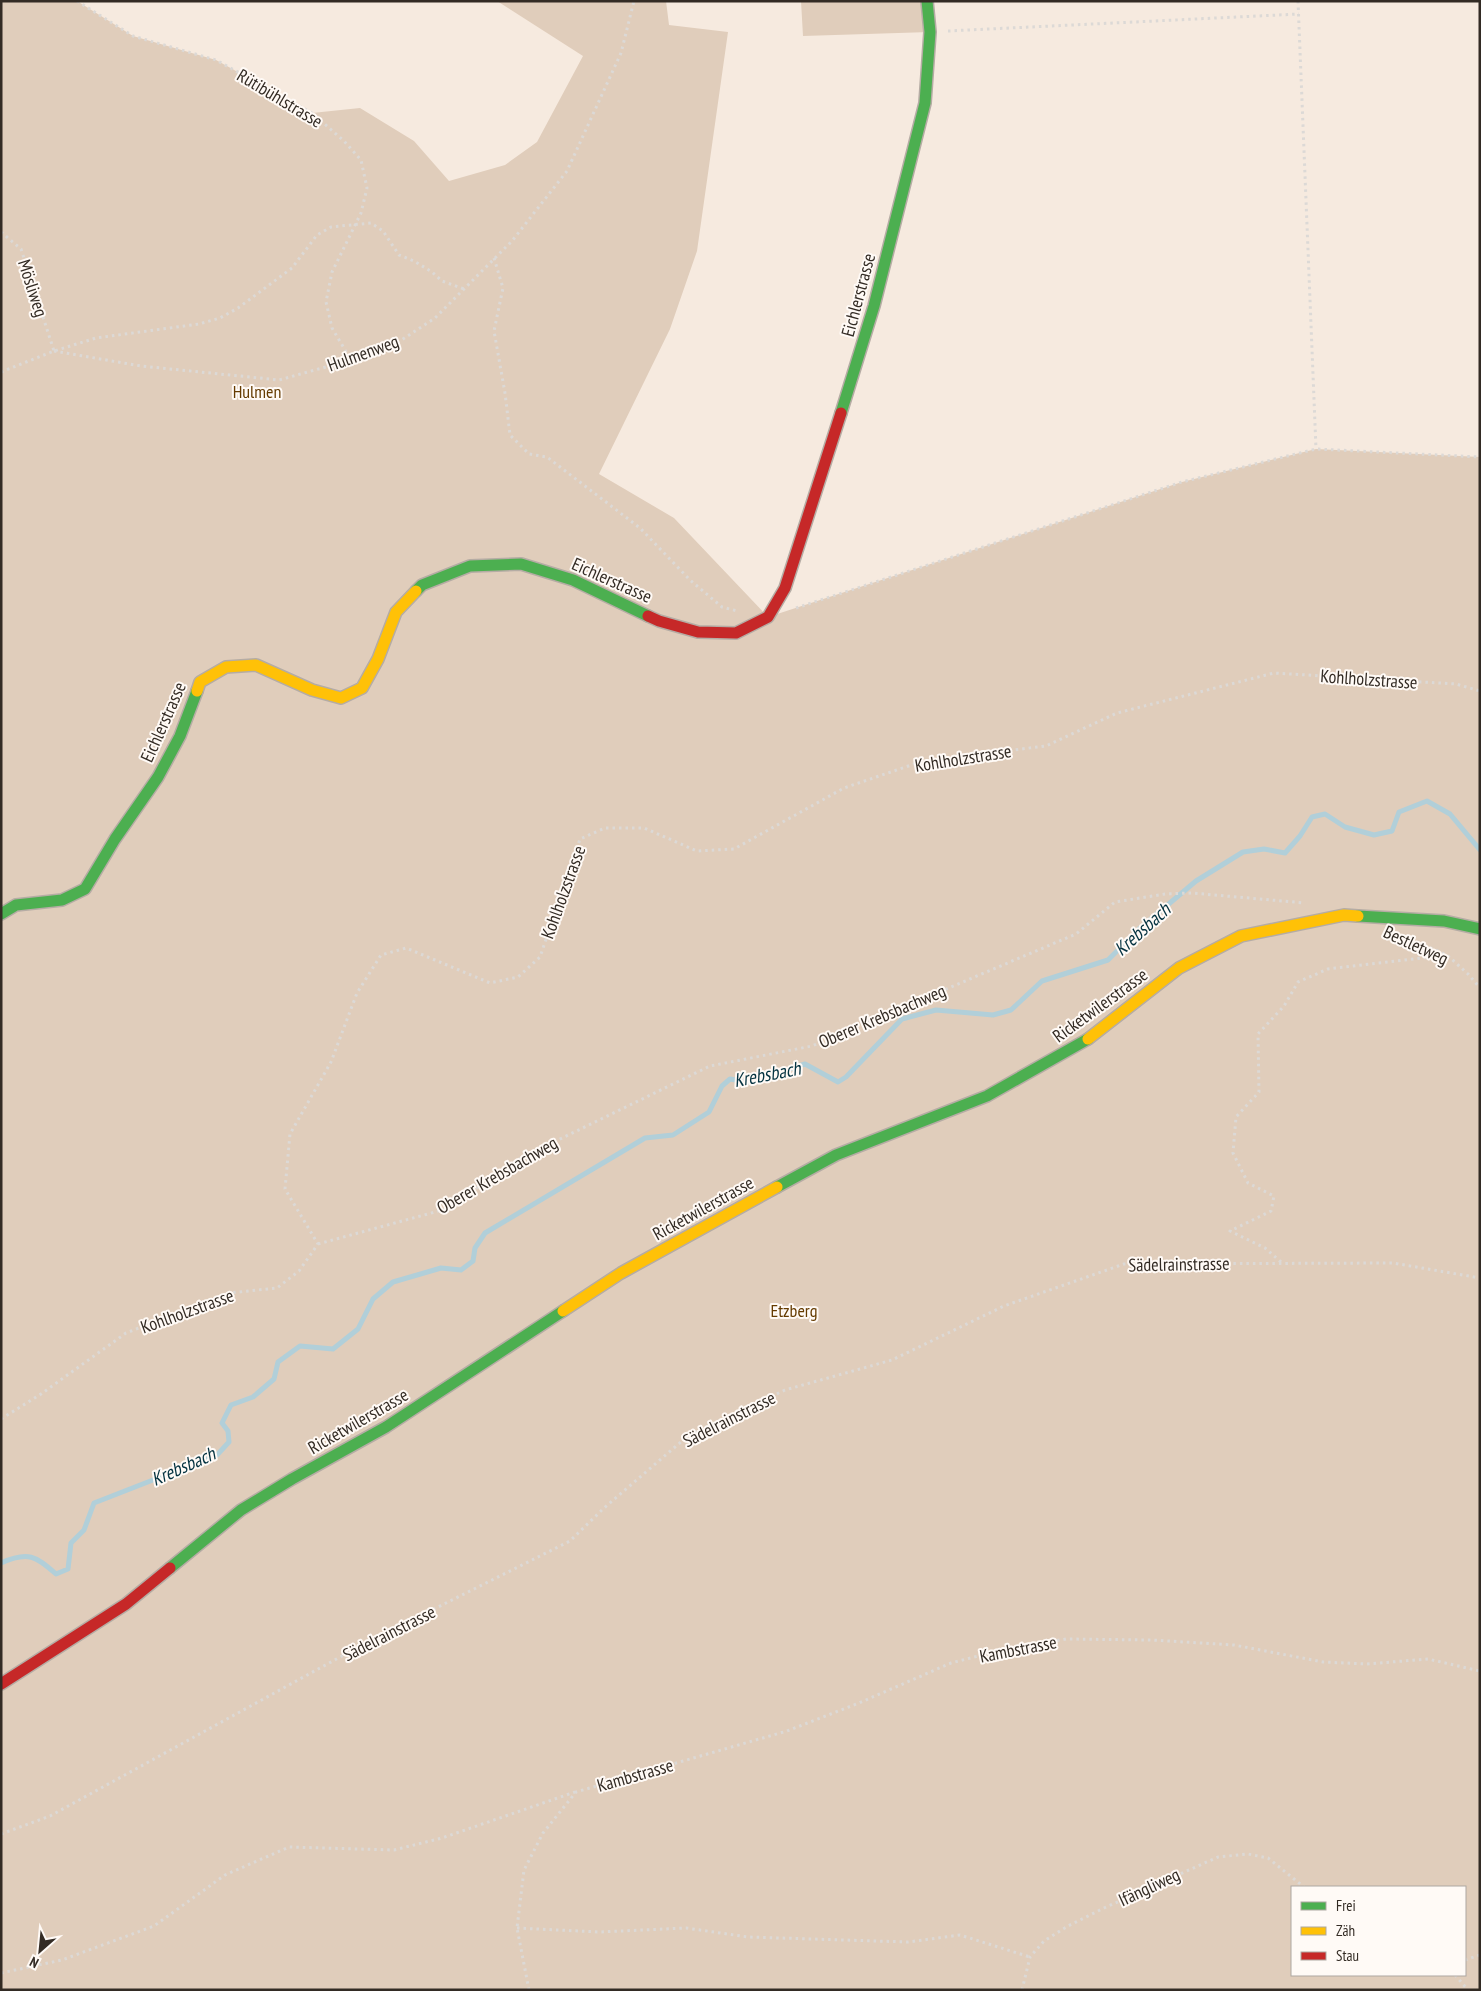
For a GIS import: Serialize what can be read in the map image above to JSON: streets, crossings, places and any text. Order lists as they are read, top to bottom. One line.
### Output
{"streets":{"street":["Eichlerstrasse","Ricketwilerstrasse"],"path":["Rütibühlstrasse","Mösliweg","Hulmenweg","Kohlholzstrasse","Bestletweg","Oberer Krebsbachweg","Sädelrainstrasse","Kambstrasse","Ifängliweg"]},"crossings":[["Rütibühlstrasse","Hulmenweg"],["Mösliweg","Hulmenweg"],["Kohlholzstrasse","Oberer Krebsbachweg"]],"water":["Krebsbach"],"parks":["Hulmen","Etzberg"],"legend":["Frei","Zäh","Stau"],"north":"bottom left"}
